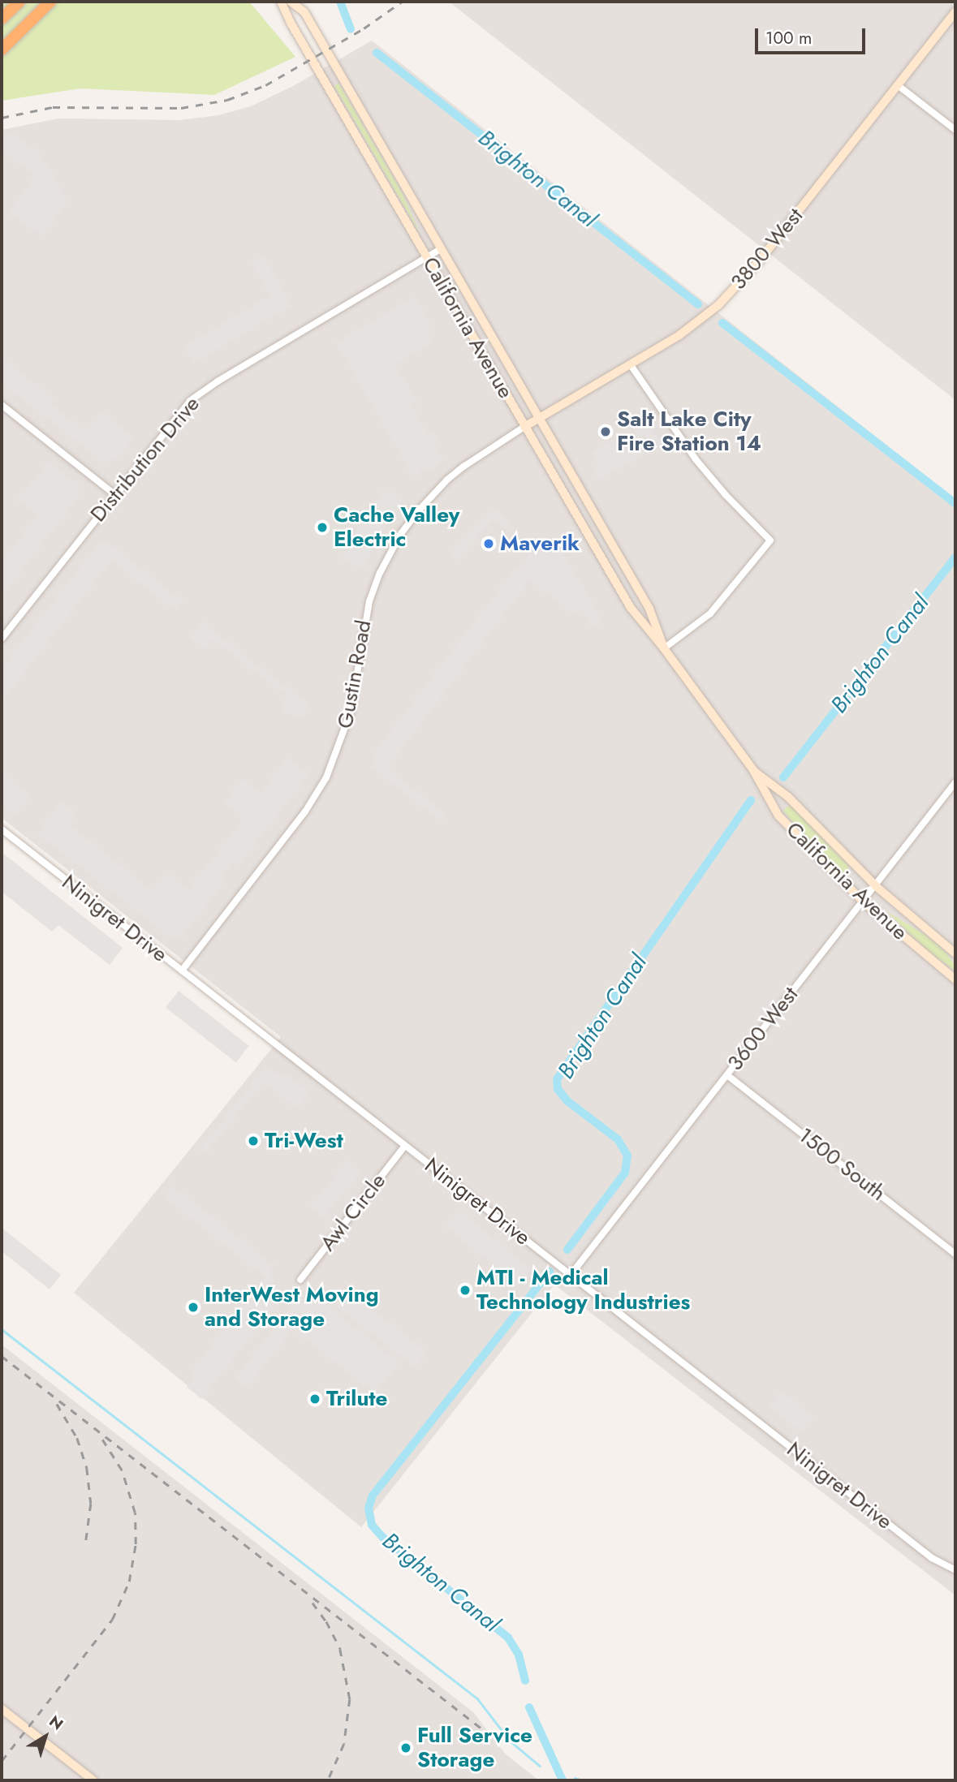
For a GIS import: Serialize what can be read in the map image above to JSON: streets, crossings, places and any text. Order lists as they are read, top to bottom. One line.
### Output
{"streets":{"main road":["3800 West","California Avenue"],"street":["Distribution Drive","Gustin Road","Ninigret Drive","3600 West","1500 South","Awl Circle"]},"crossings":[["3800 West","California Avenue"],["3800 West","Gustin Road"],["California Avenue","Distribution Drive"],["California Avenue","Gustin Road"],["California Avenue","3600 West"],["Gustin Road","Ninigret Drive"],["Ninigret Drive","3600 West"],["Ninigret Drive","Awl Circle"],["3600 West","1500 South"]],"water":["Brighton Canal"],"places":["Salt Lake City Fire Station 14","Cache Valley Electric","Maverik","Tri-West","MTI - Medical Technology Industries","InterWest Moving and Storage","Trilute","Full Service Storage"],"scale_bar":"100 m","north":"top right"}
